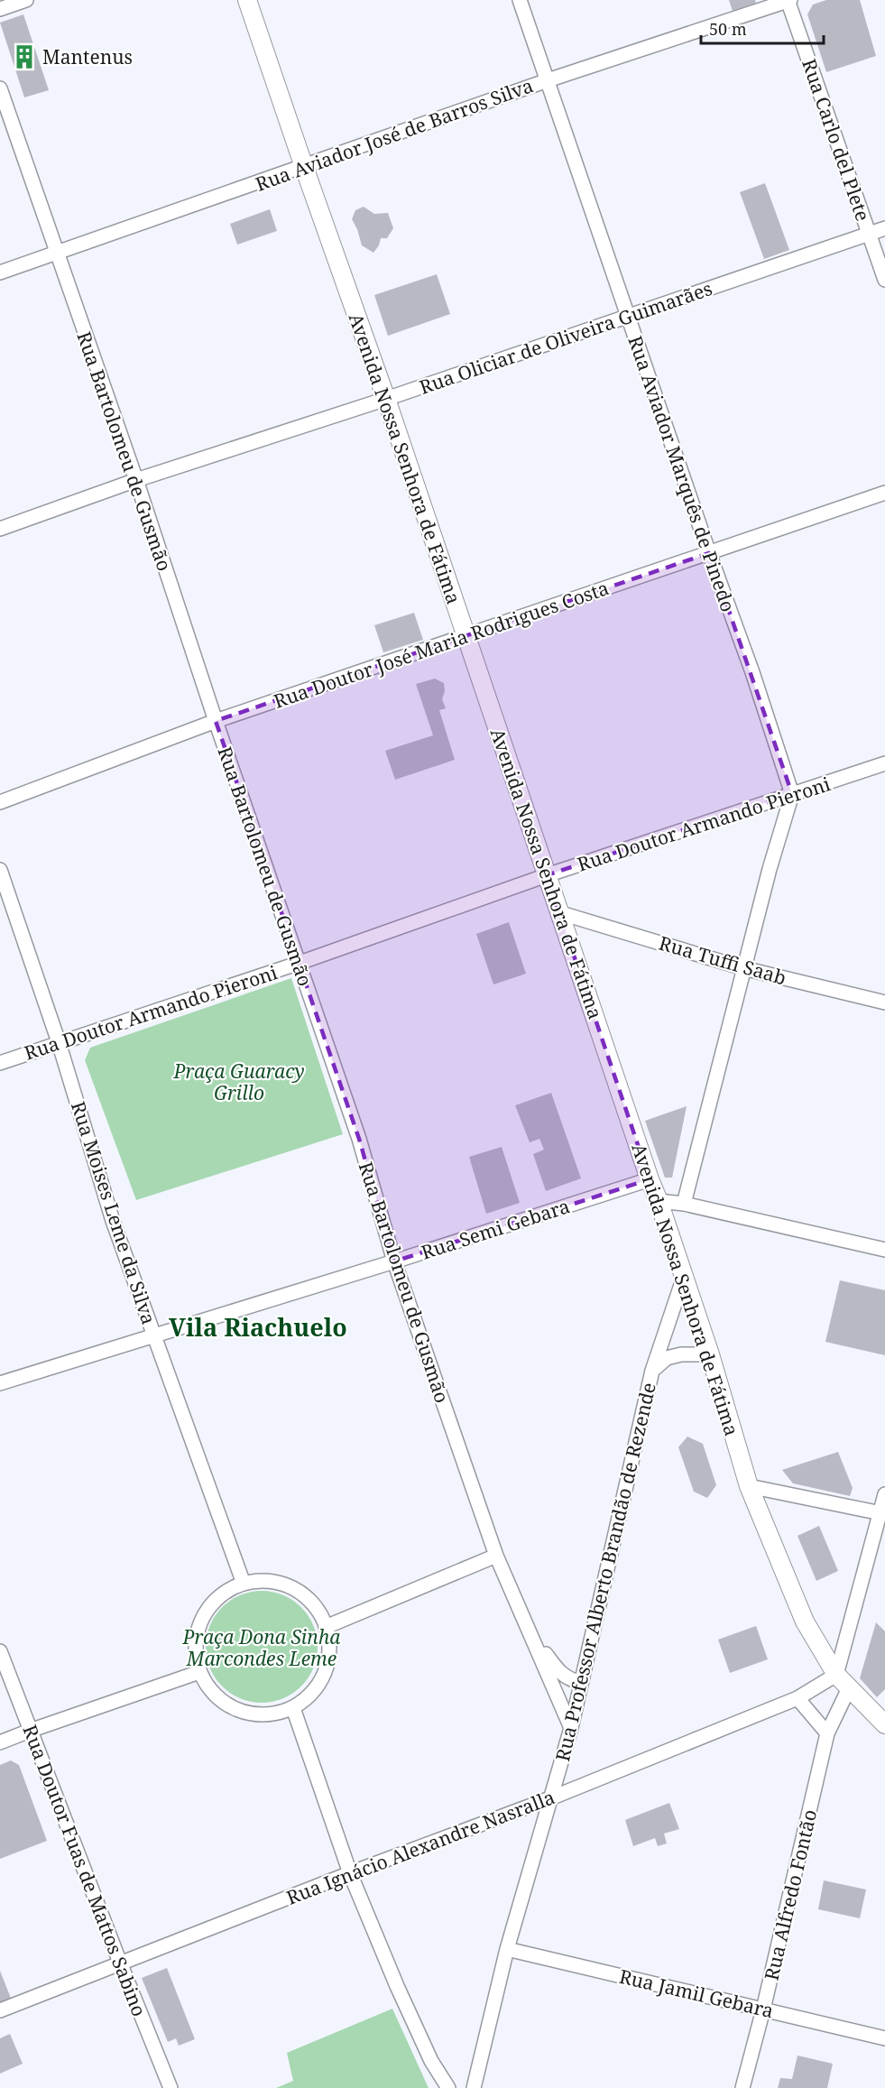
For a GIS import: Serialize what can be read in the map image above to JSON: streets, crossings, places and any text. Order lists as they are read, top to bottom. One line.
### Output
{"streets":{"street":["Rua Aviador José de Barros Silva","Rua Carlo del Plete","Rua Oliciar de Oliveira Guimarães","Rua Bartolomeu de Gusmão","Avenida Nossa Senhora de Fátima","Rua Aviador Marquês de Pinedo","Rua Doutor José Maria Rodrigues Costa","Rua Doutor Armando Pieroni","Rua Tuffi Saab","Rua Moises Leme da Silva","Rua Semi Gebara","Rua Professor Alberto Brandão de Rezende","Rua Ignácio Alexandre Nasralla","Rua Doutor Fuas de Mattos Sabino","Rua Alfredo Fontão","Rua Jamil Gebara"]},"crossings":[["Rua Aviador José de Barros Silva","Rua Carlo del Plete"],["Rua Aviador José de Barros Silva","Rua Bartolomeu de Gusmão"],["Rua Aviador José de Barros Silva","Avenida Nossa Senhora de Fátima"],["Rua Aviador José de Barros Silva","Rua Aviador Marquês de Pinedo"],["Rua Carlo del Plete","Rua Oliciar de Oliveira Guimarães"],["Rua Oliciar de Oliveira Guimarães","Rua Bartolomeu de Gusmão"],["Rua Oliciar de Oliveira Guimarães","Avenida Nossa Senhora de Fátima"],["Rua Oliciar de Oliveira Guimarães","Rua Aviador Marquês de Pinedo"],["Rua Bartolomeu de Gusmão","Rua Doutor José Maria Rodrigues Costa"],["Rua Bartolomeu de Gusmão","Rua Doutor Armando Pieroni"],["Rua Bartolomeu de Gusmão","Rua Semi Gebara"],["Rua Bartolomeu de Gusmão","Rua Professor Alberto Brandão de Rezende"],["Avenida Nossa Senhora de Fátima","Rua Doutor José Maria Rodrigues Costa"],["Avenida Nossa Senhora de Fátima","Rua Doutor Armando Pieroni"],["Avenida Nossa Senhora de Fátima","Rua Tuffi Saab"],["Avenida Nossa Senhora de Fátima","Rua Semi Gebara"],["Avenida Nossa Senhora de Fátima","Rua Professor Alberto Brandão de Rezende"],["Avenida Nossa Senhora de Fátima","Rua Ignácio Alexandre Nasralla"],["Avenida Nossa Senhora de Fátima","Rua Alfredo Fontão"],["Rua Aviador Marquês de Pinedo","Rua Doutor José Maria Rodrigues Costa"],["Rua Aviador Marquês de Pinedo","Rua Doutor Armando Pieroni"],["Rua Doutor Armando Pieroni","Rua Moises Leme da Silva"],["Rua Moises Leme da Silva","Rua Semi Gebara"],["Rua Professor Alberto Brandão de Rezende","Rua Ignácio Alexandre Nasralla"],["Rua Professor Alberto Brandão de Rezende","Rua Jamil Gebara"],["Rua Ignácio Alexandre Nasralla","Rua Doutor Fuas de Mattos Sabino"],["Rua Alfredo Fontão","Rua Jamil Gebara"]],"districts":["Vila Riachuelo"],"parks":["Praça Guaracy Grillo","Praça Dona Sinha Marcondes Leme"],"places":{"building":["Mantenus"]},"scale_bar":"50 m"}
